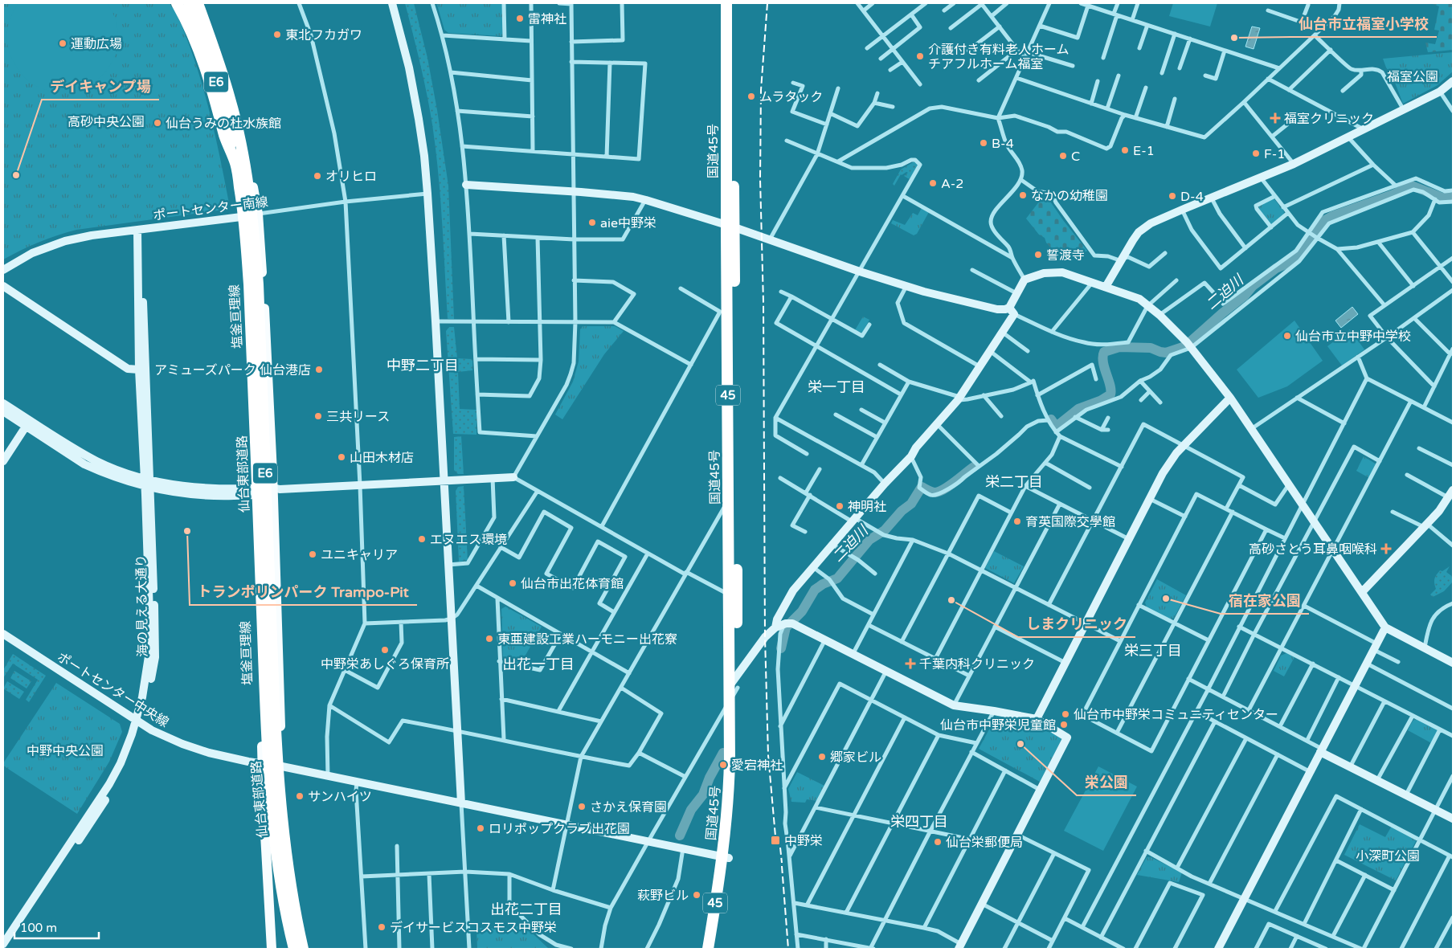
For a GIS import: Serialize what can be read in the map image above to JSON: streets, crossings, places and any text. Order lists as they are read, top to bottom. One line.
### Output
{"streets":{"highway":["E6","国道45号","45","仙台東部道路"],"main road":["塩釜亘理線"],"street":["ポートセンター南線","海の見える大通り","ポートセンター中央線"]},"crossings":[["国道45号","ポートセンター中央線"],["ポートセンター南線","塩釜亘理線"],["塩釜亘理線","仙台東部道路"],["塩釜亘理線","ポートセンター中央線"],["海の見える大通り","ポートセンター中央線"]],"districts":["中野二丁目","栄一丁目","栄二丁目","栄三丁目","出花一丁目","栄四丁目","出花二丁目"],"water":["二迫川"],"parks":["福室公園","高砂中央公園","中野中央公園","小深町公園"],"places":{"other":["雷神社","東北フカガワ","仙台市立福室小学校","運動広場","介護付き有料老人ホーム チアフルホーム福室","ムラタック","仙台うみの杜水族館","B-4","E-1","F-1","C","デイキャンプ場","オリヒロ","A-2","なかの幼稚園","D-4","aie中野栄","誓渡寺","仙台市立中野中学校","アミューズパーク 仙台港店","三共リース","山田木材店","神明社","育英国際交學館","トランポリンパーク Trampo-Pit","エヌエス環境","ユニキャリア","仙台市出花体育館","宿在家公園","しまクリニック","東亜建設工業ハーモニー出花寮","中野栄あしぐろ保育所","仙台市中野栄コミュニティセンター","仙台市中野栄児童館","栄公園","郷家ビル","愛宕神社","サンハイツ","さかえ保育園","ロリポップクラブ出花園","仙台栄郵便局","萩野ビル","デイサービスコスモス中野栄"],"health":["福室クリニック","高砂さとう耳鼻咽喉科","千葉内科クリニック"],"transit":["中野栄"]},"scale_bar":"100 m"}
